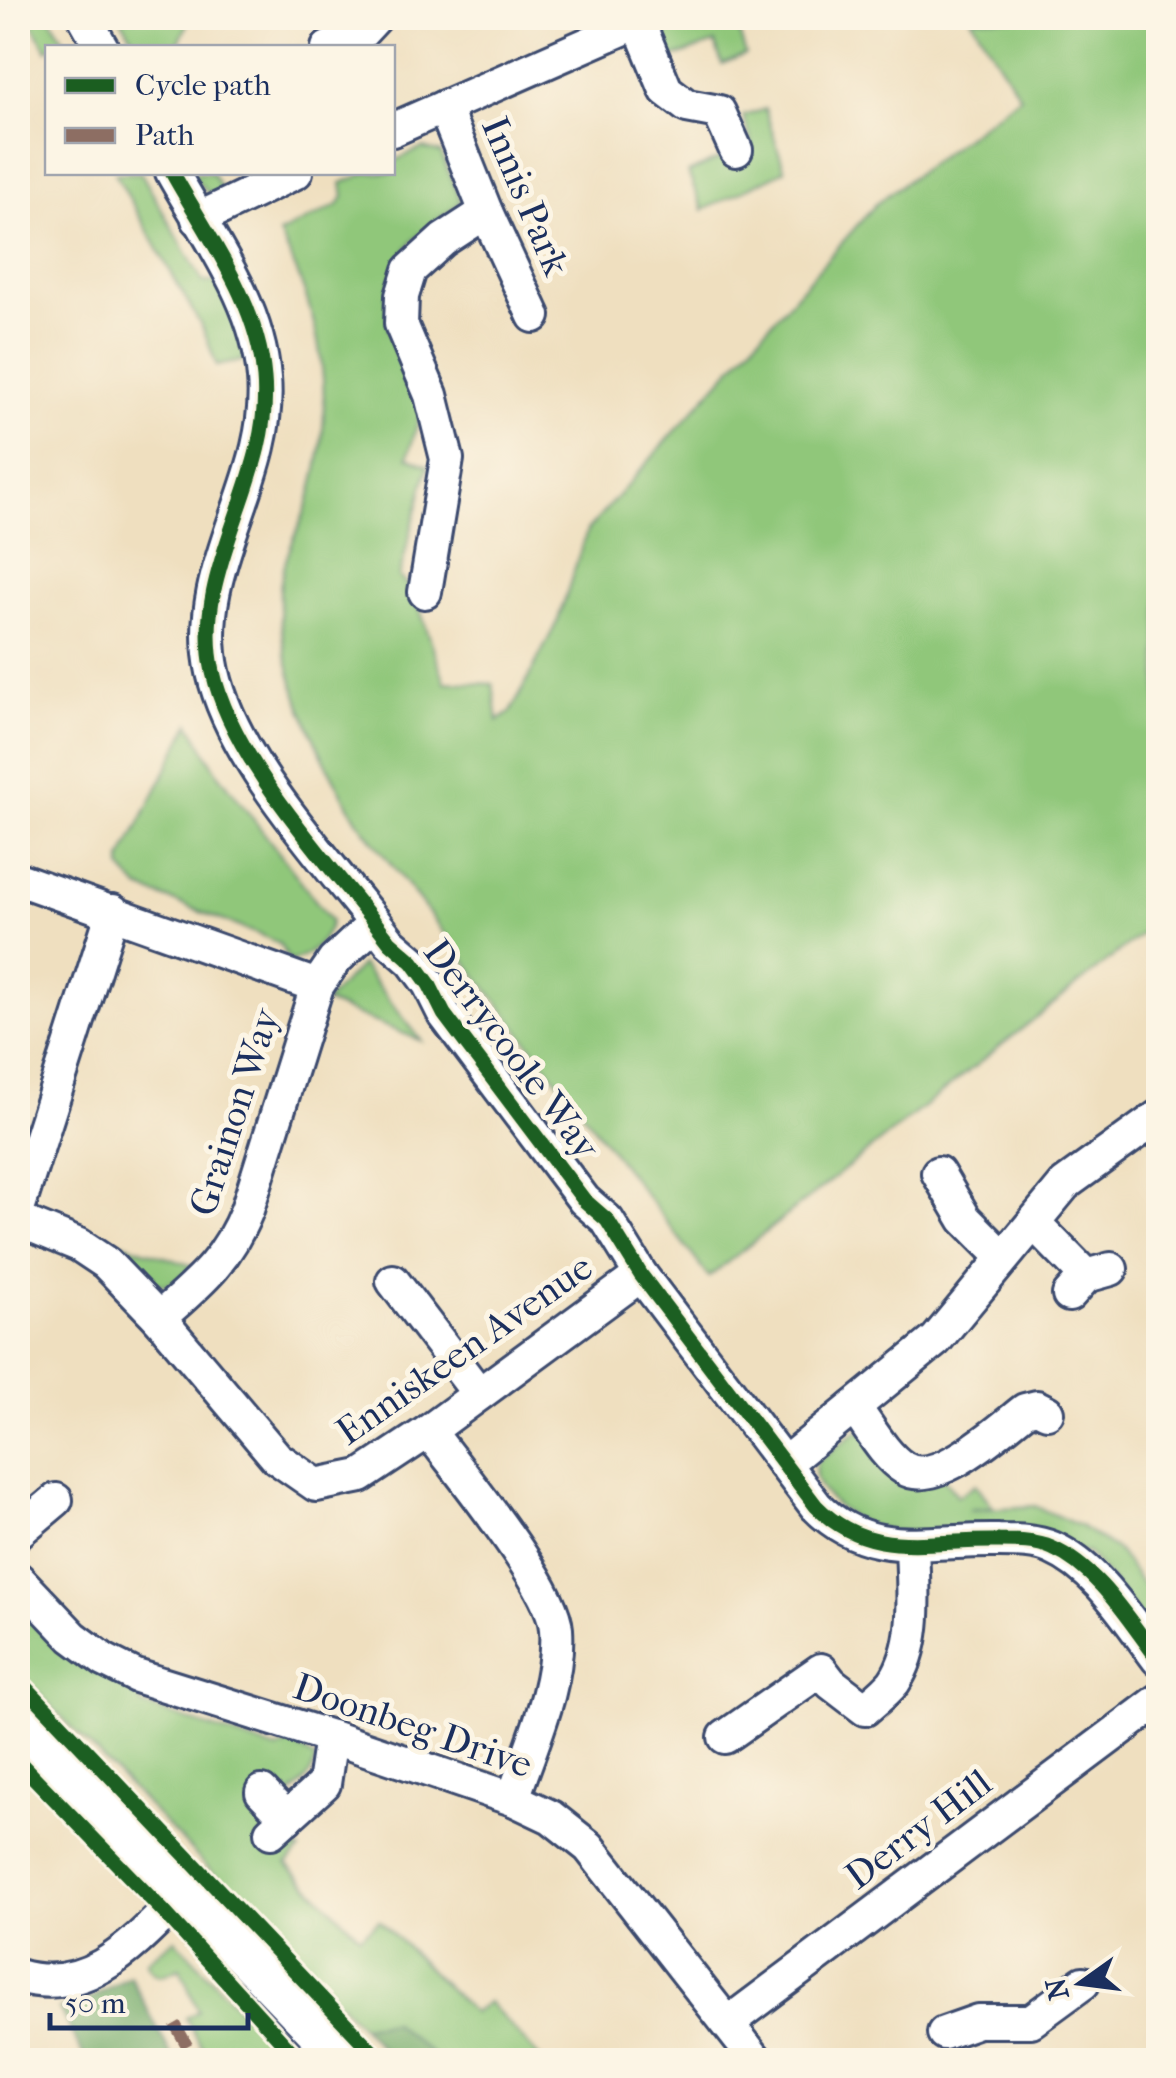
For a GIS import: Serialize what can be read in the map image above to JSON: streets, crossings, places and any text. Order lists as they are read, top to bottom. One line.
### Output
{"streets":{"street":["Innis Park","Derrycoole Way","Grainon Way","Enniskeen Avenue","Doonbeg Drive","Derry Hill"]},"crossings":[["Derrycoole Way","Grainon Way"],["Derrycoole Way","Enniskeen Avenue"],["Grainon Way","Enniskeen Avenue"],["Doonbeg Drive","Derry Hill"]],"legend":["Cycle path","Path"],"scale_bar":"50 m","north":"left"}
